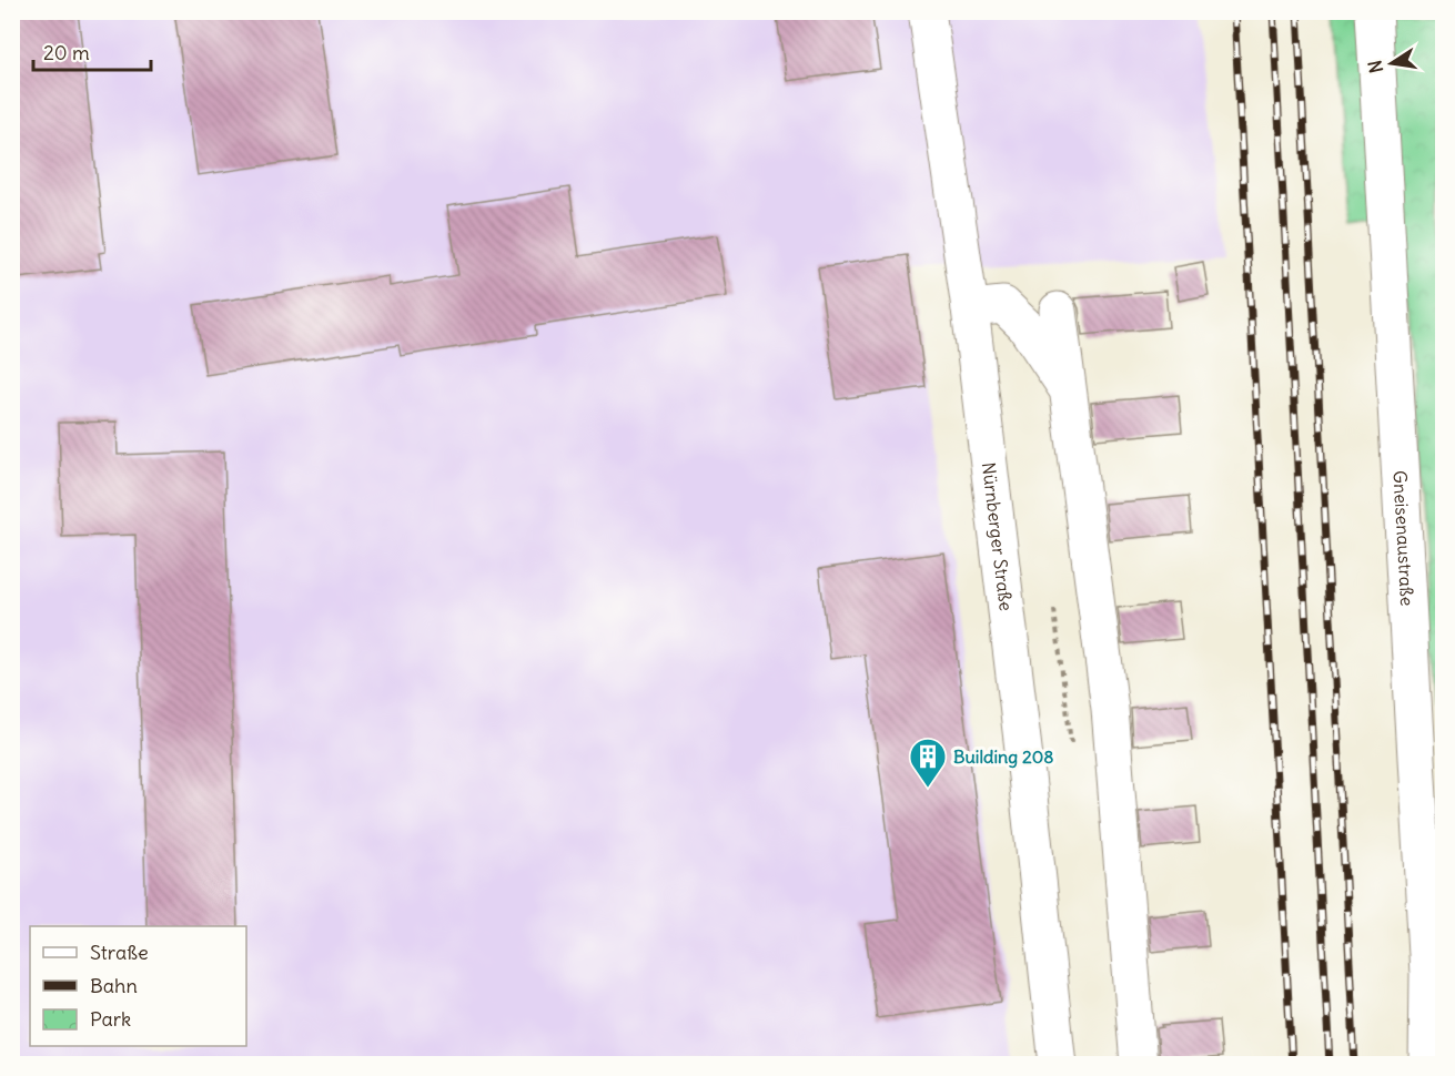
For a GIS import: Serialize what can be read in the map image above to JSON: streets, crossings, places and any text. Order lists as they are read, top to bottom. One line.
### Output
{"streets":{"street":["Nürnberger Straße","Gneisenaustraße"]},"places":{"building":["Building 208"]},"legend":["Straße","Bahn","Park"],"scale_bar":"20 m","north":"left"}
